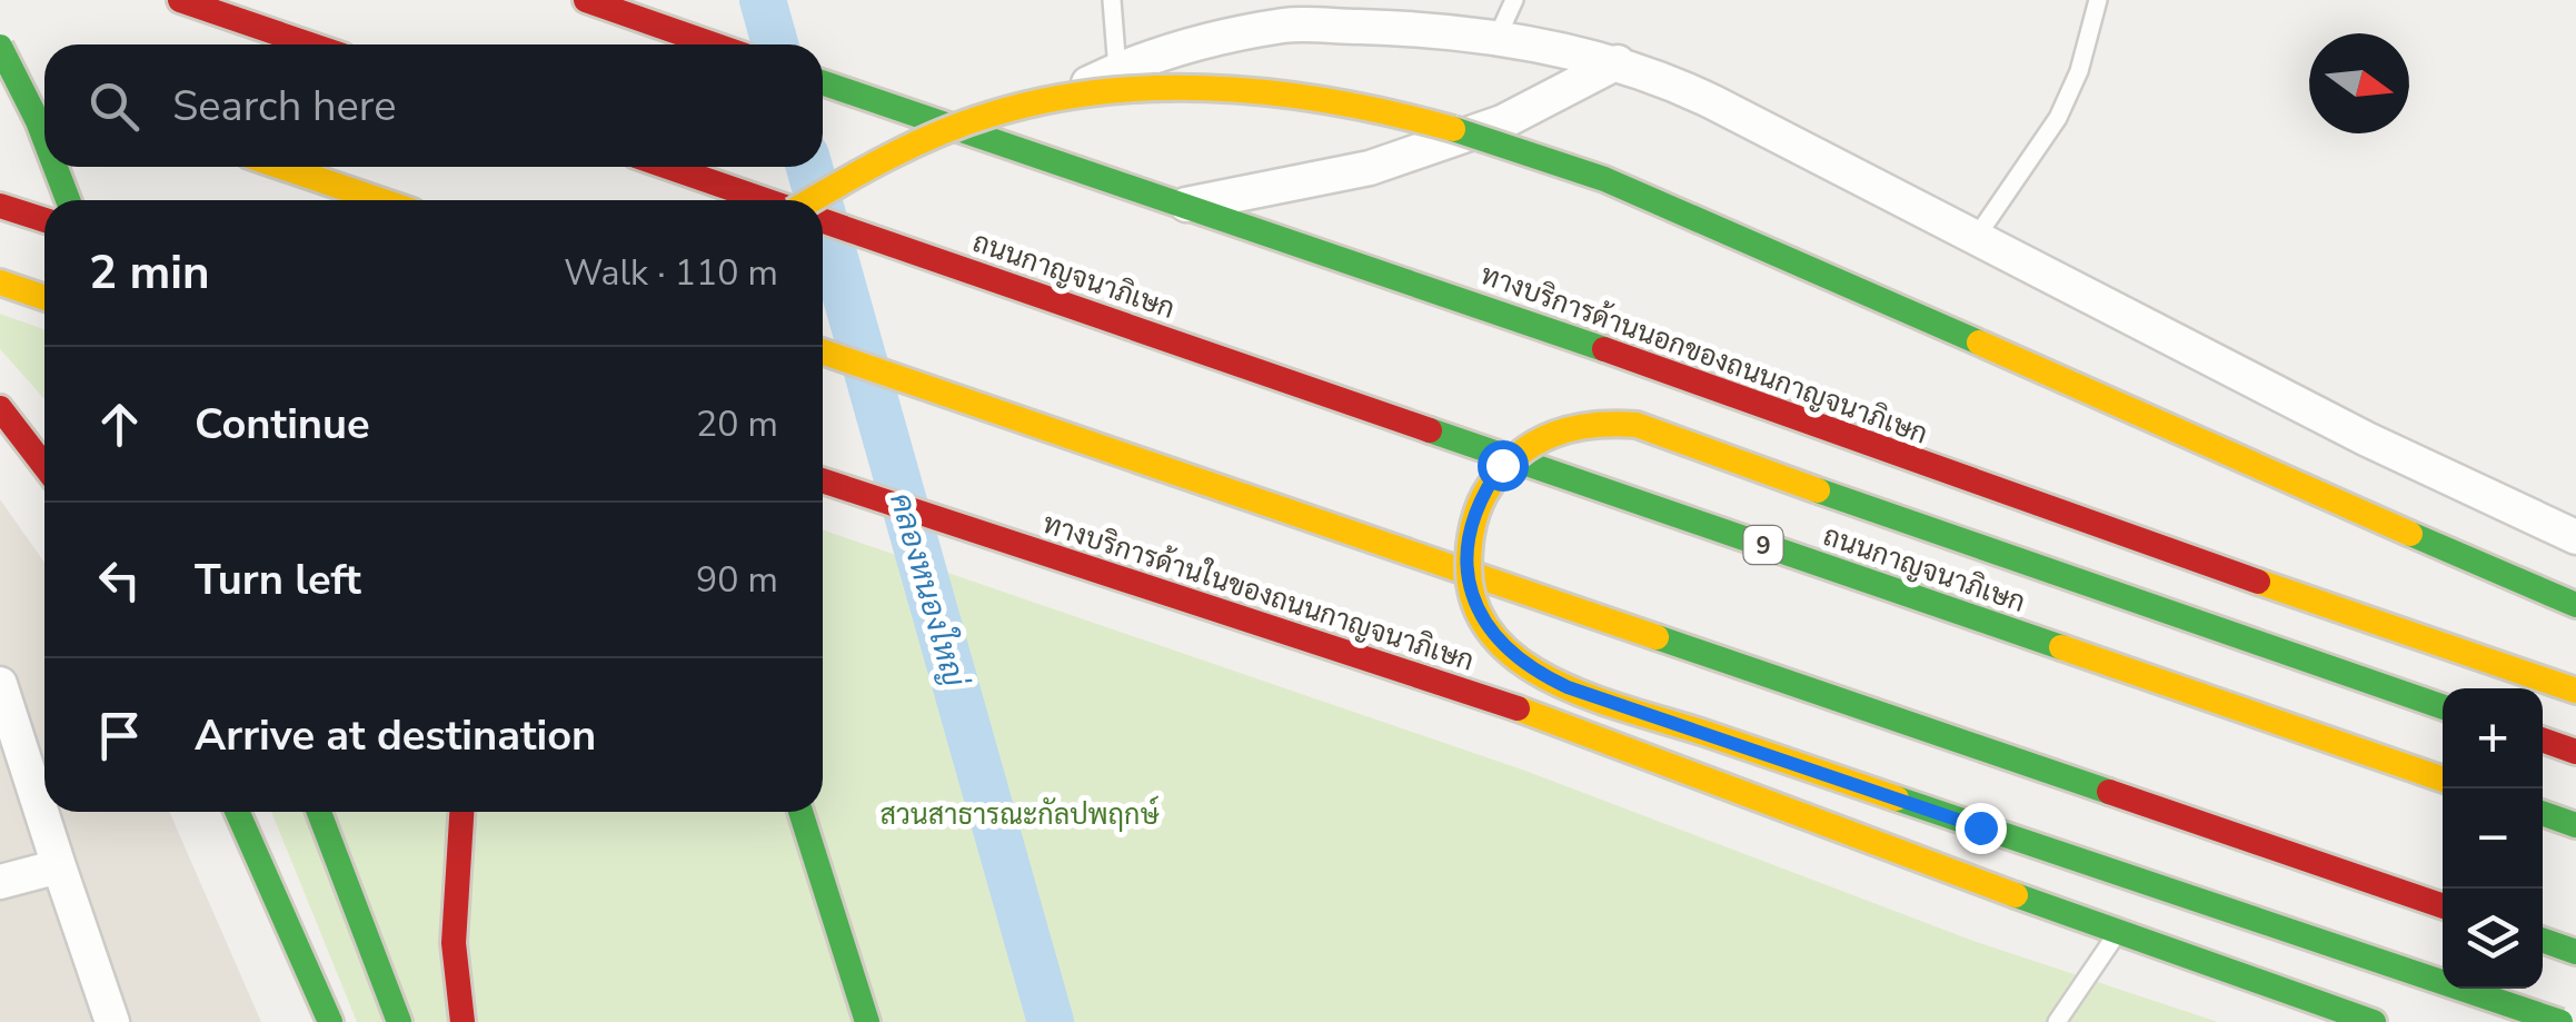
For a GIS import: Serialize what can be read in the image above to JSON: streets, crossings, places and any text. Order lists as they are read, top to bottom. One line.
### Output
{"streets":{"main road":["ถนนกาญจนาภิเษก","ทางบริการด้านนอกของถนนกาญจนาภิเษก","9","ทางบริการด้านในของถนนกาญจนาภิเษก"]},"water":["คลองหนองใหญ่"],"parks":["สวนสาธารณะกัลปพฤกษ์"],"north":"right","page":{"search":"Search here","heading":["2 min","Walk · 110 m"],"list":[["Continue","20 m"],["Turn left","90 m"],"Arrive at destination"],"map_buttons":["+","−"]}}
